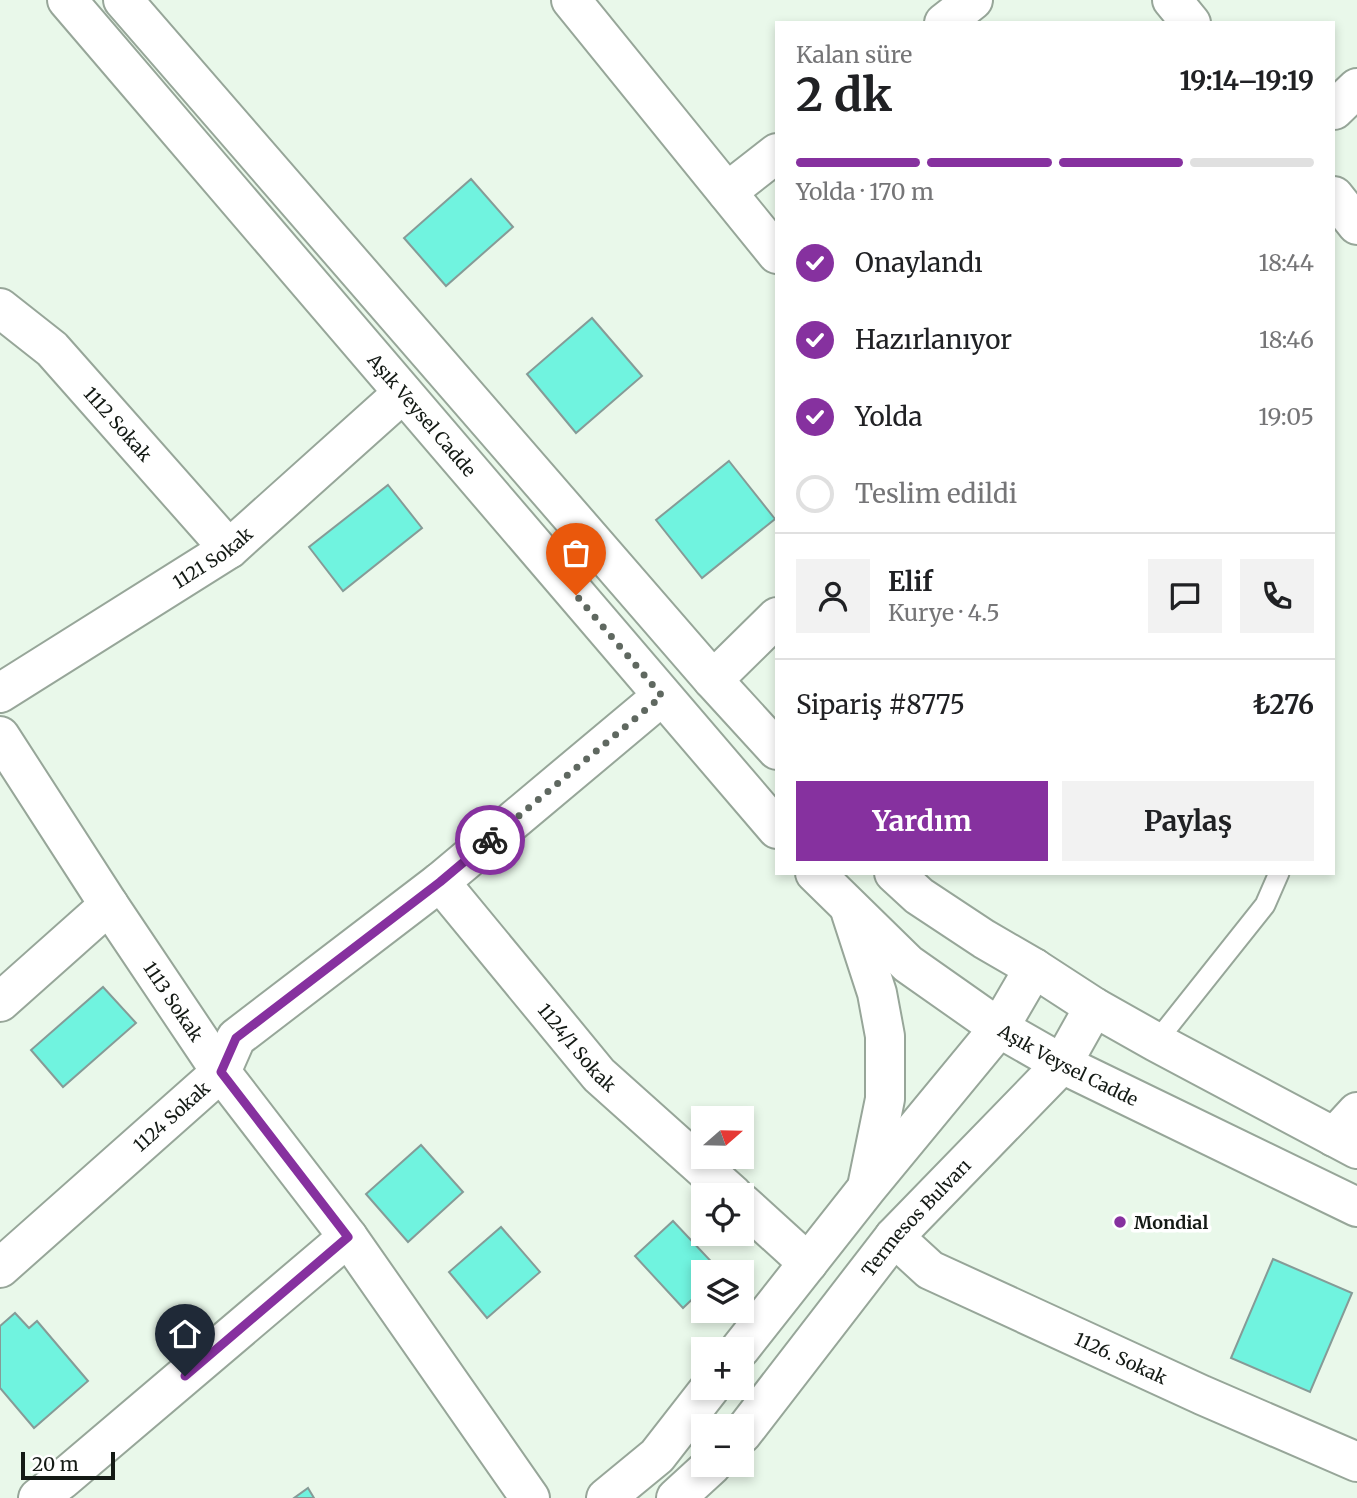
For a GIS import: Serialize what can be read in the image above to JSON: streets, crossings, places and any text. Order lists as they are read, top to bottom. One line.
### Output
{"streets":{"street":["Aşık Veysel Cadde","1112 Sokak","1121 Sokak","1113 Sokak","1124/1 Sokak","1124 Sokak","Termesos Bulvarı","1126. Sokak"]},"crossings":[["Aşık Veysel Cadde","1121 Sokak"],["Aşık Veysel Cadde","1124 Sokak"],["Aşık Veysel Cadde","Termesos Bulvarı"],["1112 Sokak","1121 Sokak"],["1113 Sokak","1124 Sokak"],["1124/1 Sokak","1124 Sokak"],["Termesos Bulvarı","1126. Sokak"]],"places":["Mondial"],"scale_bar":"20 m","north":"right","page":{"heading":["2 dk","Kalan süre","19:14–19:19"],"panel":["Elif","Kurye · 4.5","Sipariş #8775","₺276"],"bar":"Yolda · 170 m","list":[["Onaylandı","18:44"],["Hazırlanıyor","18:46"],["Yolda","19:05"],"Teslim edildi"],"buttons":["Yardım","Paylaş"],"map_buttons":["+","−"],"scale":"20 m"}}
